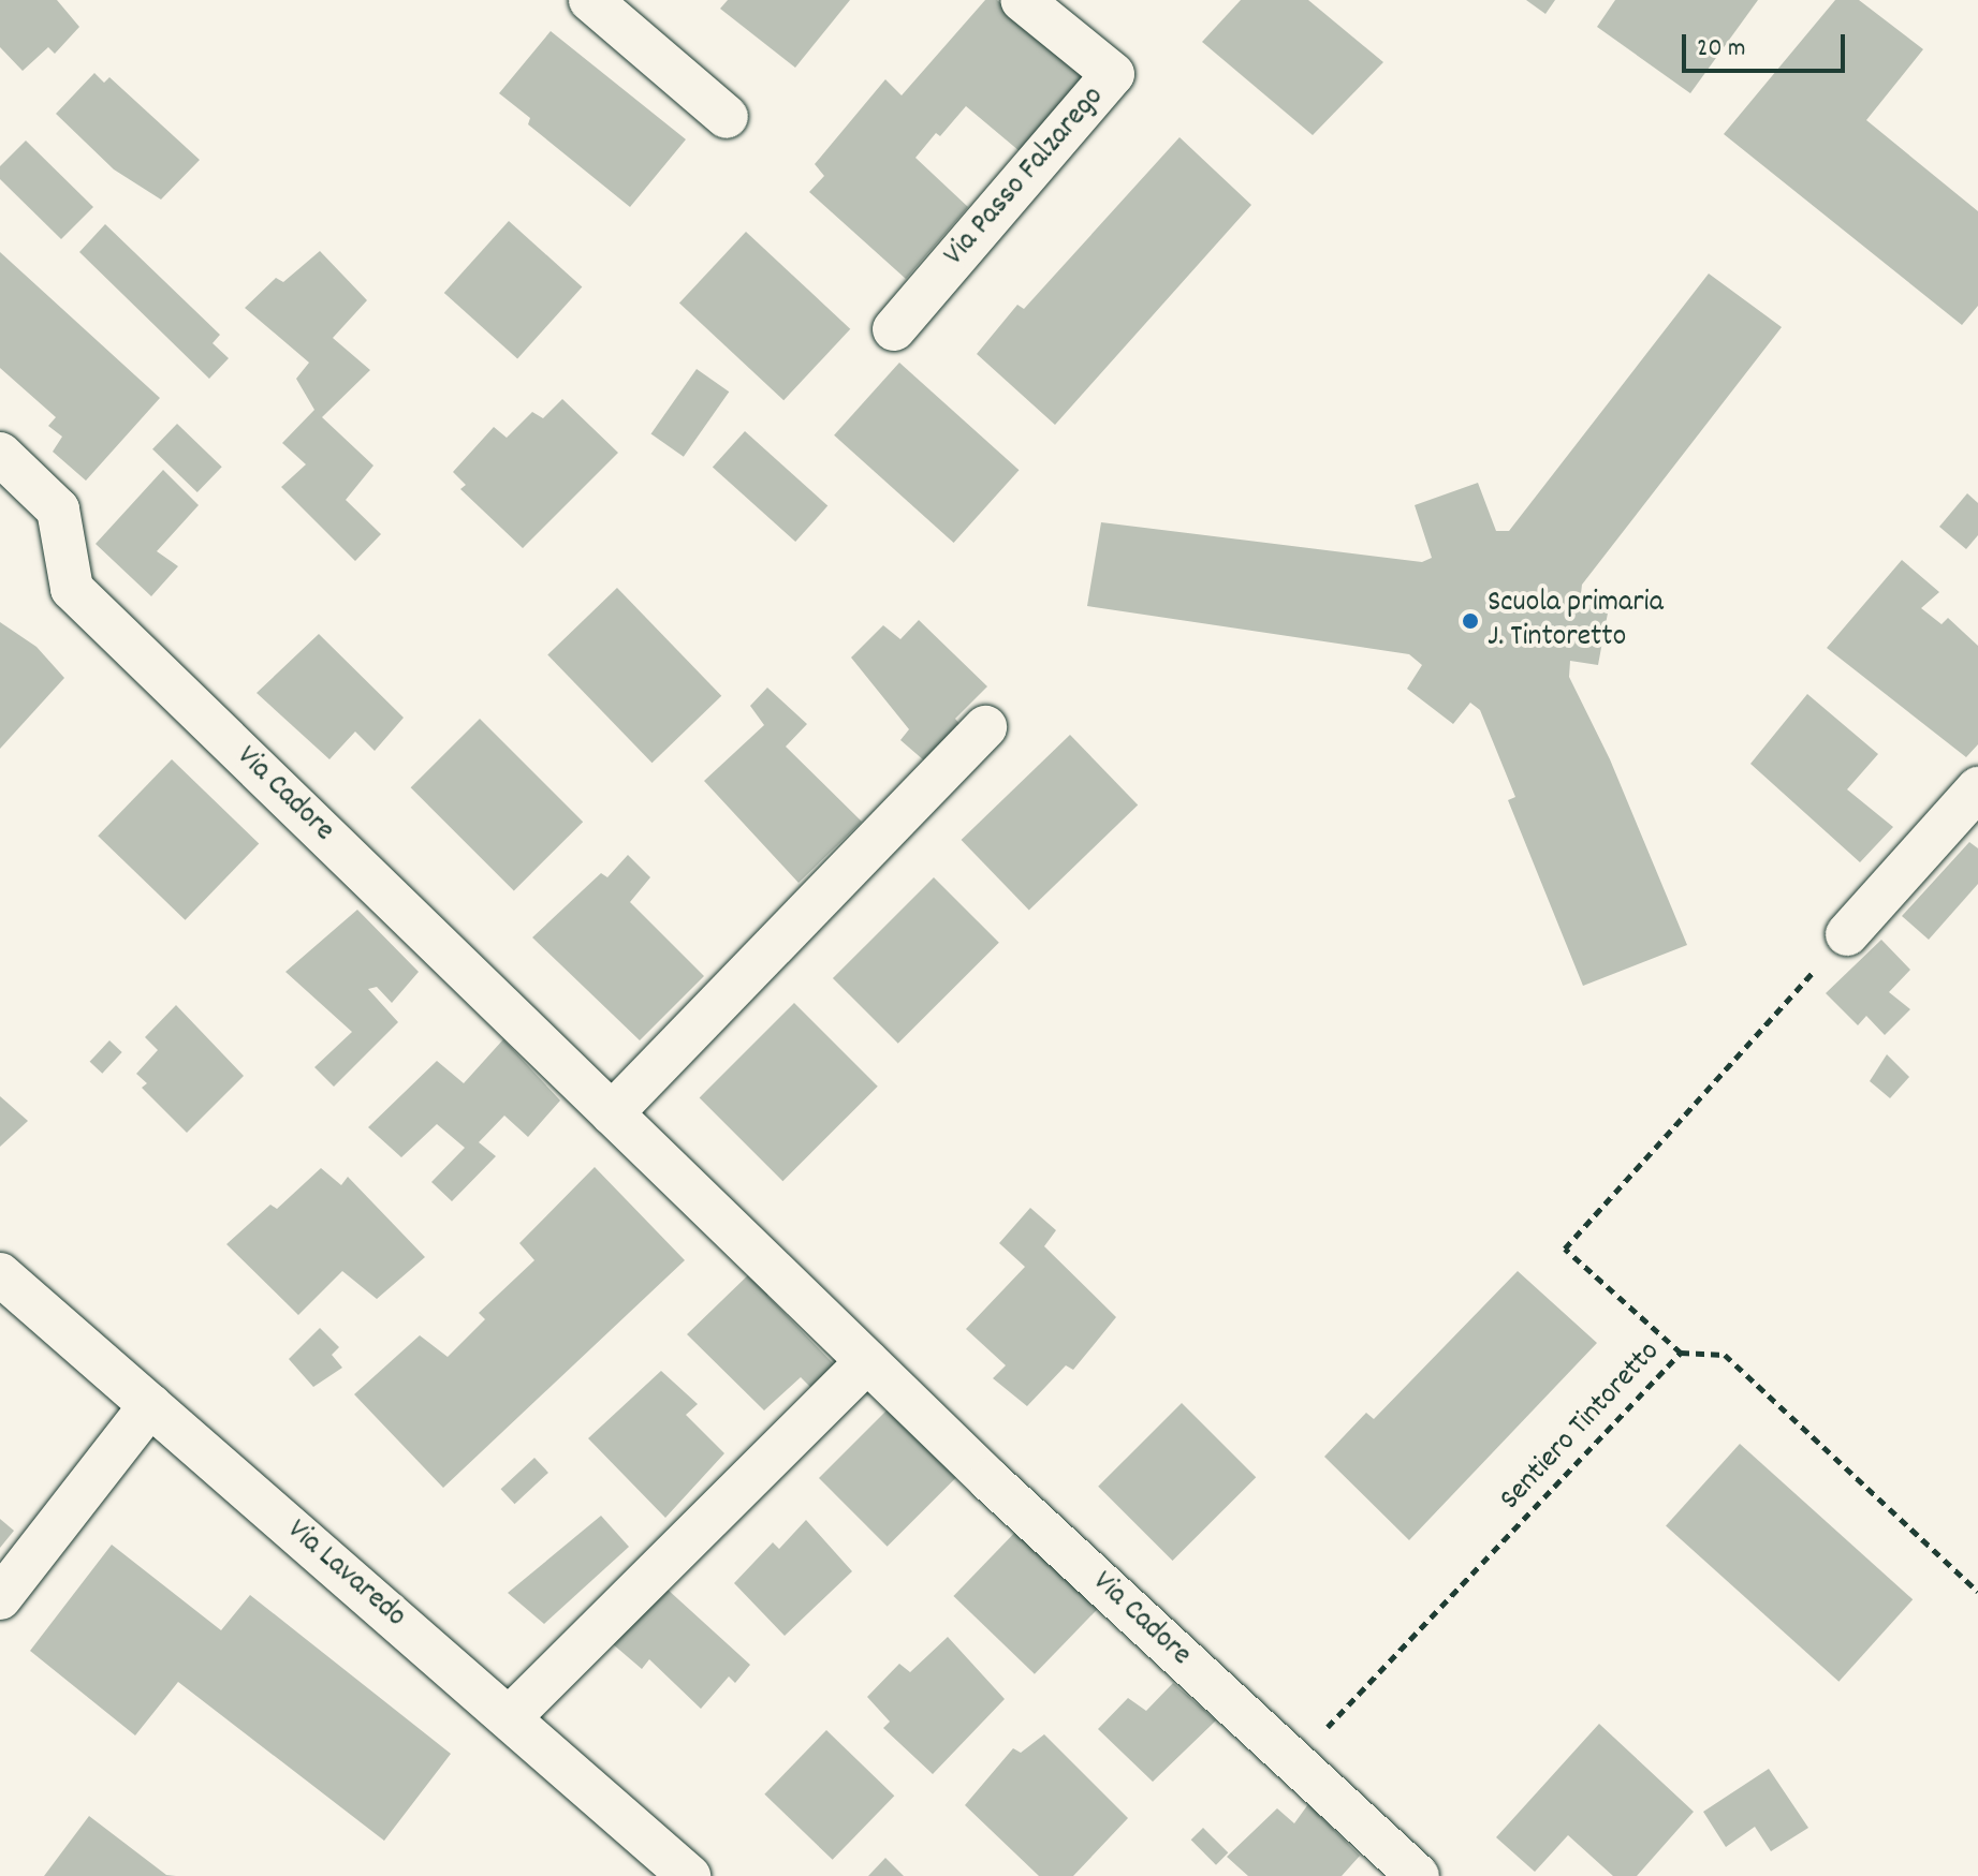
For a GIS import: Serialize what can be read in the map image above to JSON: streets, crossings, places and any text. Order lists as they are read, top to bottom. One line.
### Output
{"streets":{"street":["Via Passo Falzarego","Via Cadore","Via Lavaredo"],"path":["Sentiero Tintoretto"]},"crossings":[["Via Cadore","Sentiero Tintoretto"]],"places":["Scuola primaria J. Tintoretto"],"scale_bar":"20 m"}
